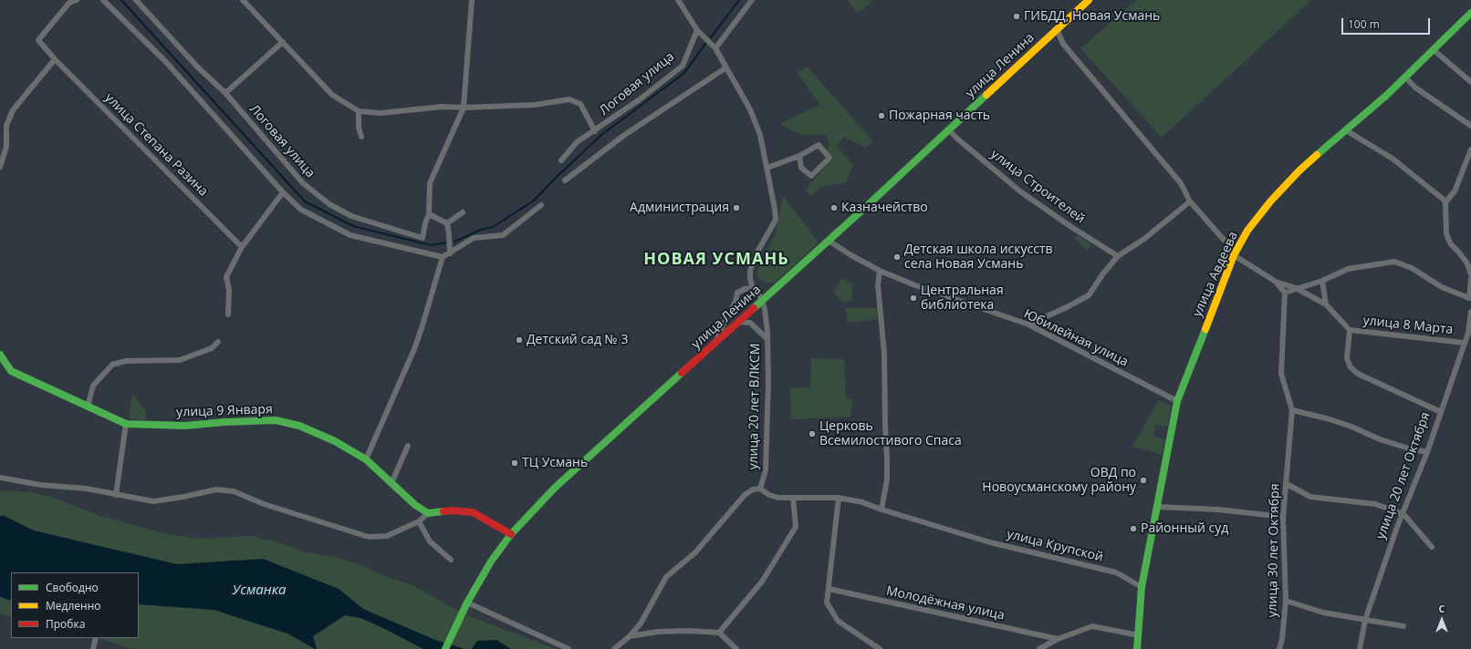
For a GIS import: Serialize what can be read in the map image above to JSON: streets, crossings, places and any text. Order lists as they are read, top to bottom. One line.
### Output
{"streets":{"street":["улица Ленина","Логовая улица","улица Степана Разина","улица Строителей","улица Авдеева","улица 8 Марта","Юбилейная улица","улица 20 лет ВЛКСМ","улица 9 Января","улица 20 лет Октября","улица Крупской","улица 30 лет Октября","Молодёжная улица"]},"crossings":[["улица Ленина","улица Строителей"],["улица Ленина","улица 20 лет ВЛКСМ"],["улица Авдеева","улица 8 Марта"],["улица Авдеева","Юбилейная улица"],["улица 8 Марта","улица 20 лет Октября"],["улица 20 лет ВЛКСМ","улица Крупской"]],"districts":["НОВАЯ УСМАНЬ"],"water":["Усманка"],"places":["ГИБДД, Новая Усмань","Пожарная часть","Администрация","Казначейство","Детская школа искусств села Новая Усмань","Центральная библиотека","Детский сад № 3","Церковь Всемилостивого Спаса","ТЦ Усмань","ОВД по Новоусманскому району","Районный суд"],"legend":["Свободно","Медленно","Пробка"],"scale_bar":"100 m","north":"top"}
